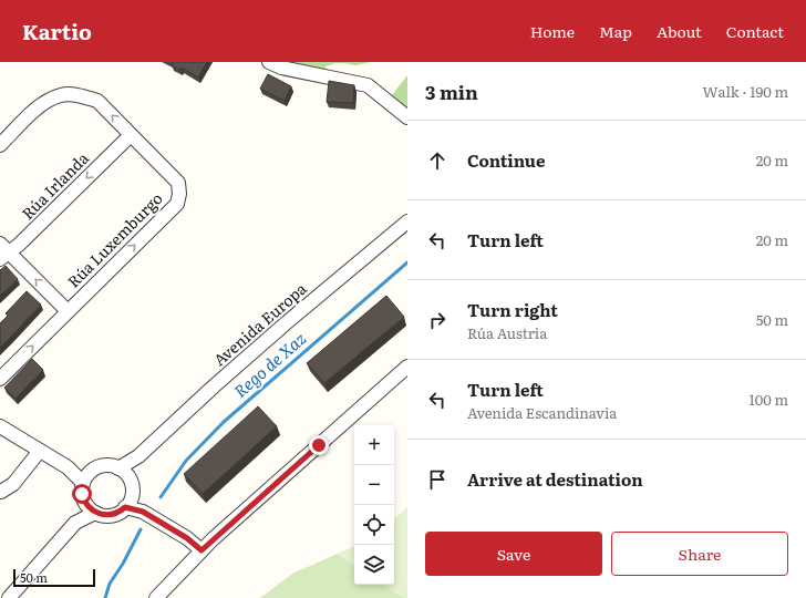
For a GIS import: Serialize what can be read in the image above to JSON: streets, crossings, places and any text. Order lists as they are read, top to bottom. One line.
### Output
{"streets":{"street":["Rúa Irlanda","Rúa Luxemburgo","Avenida Europa"]},"crossings":[["Rúa Irlanda","Rúa Luxemburgo"]],"one_way":["Rúa Irlanda"],"water":["Rego de Xaz"],"scale_bar":"50 m","page":{"header":"Kartio","nav":["Home","Map","About","Contact"],"heading":["3 min","Walk · 190 m"],"list":[["Continue","20 m"],["Turn left","20 m"],["Turn right","Rúa Austria","50 m"],["Turn left","Avenida Escandinavia","100 m"],"Arrive at destination"],"map_buttons":["+","−"],"buttons":["Save","Share"],"scale":"50 m"}}
